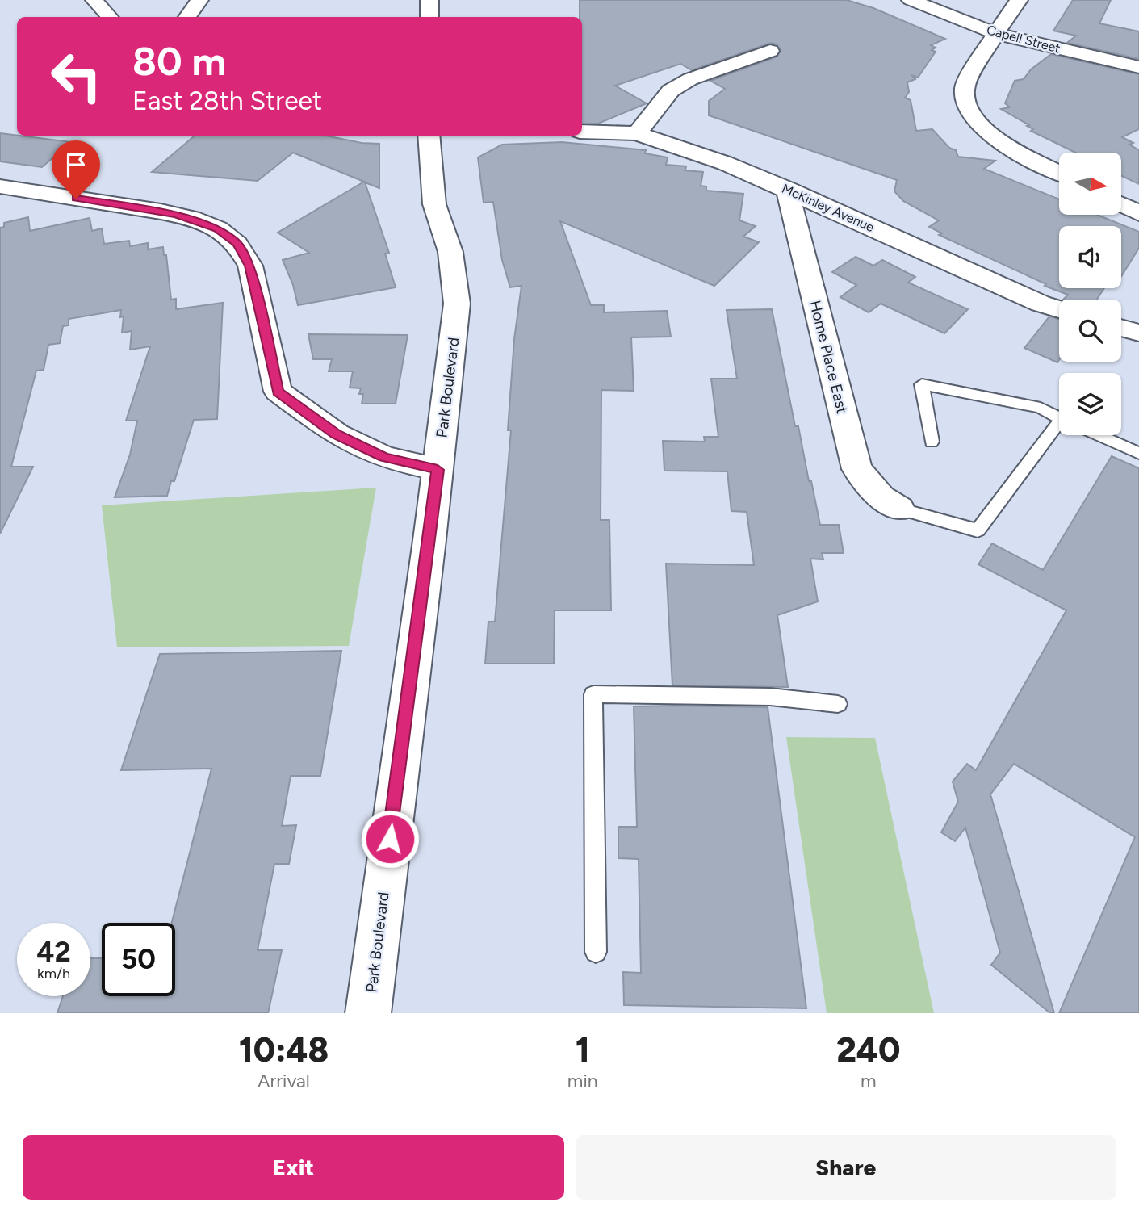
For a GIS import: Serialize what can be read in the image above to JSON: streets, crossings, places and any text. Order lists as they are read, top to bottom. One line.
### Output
{"streets":{"street":["Capell Street","McKinley Avenue","Home Place East","Park Boulevard"]},"crossings":[["McKinley Avenue","Home Place East"]],"north":"right","page":{"turn":["80 m","East 28th Street"],"speed":"42 km/h","limit":"50","eta":["10:48","Arrival","1","min","240","m"],"buttons":["Exit","Share"]}}
